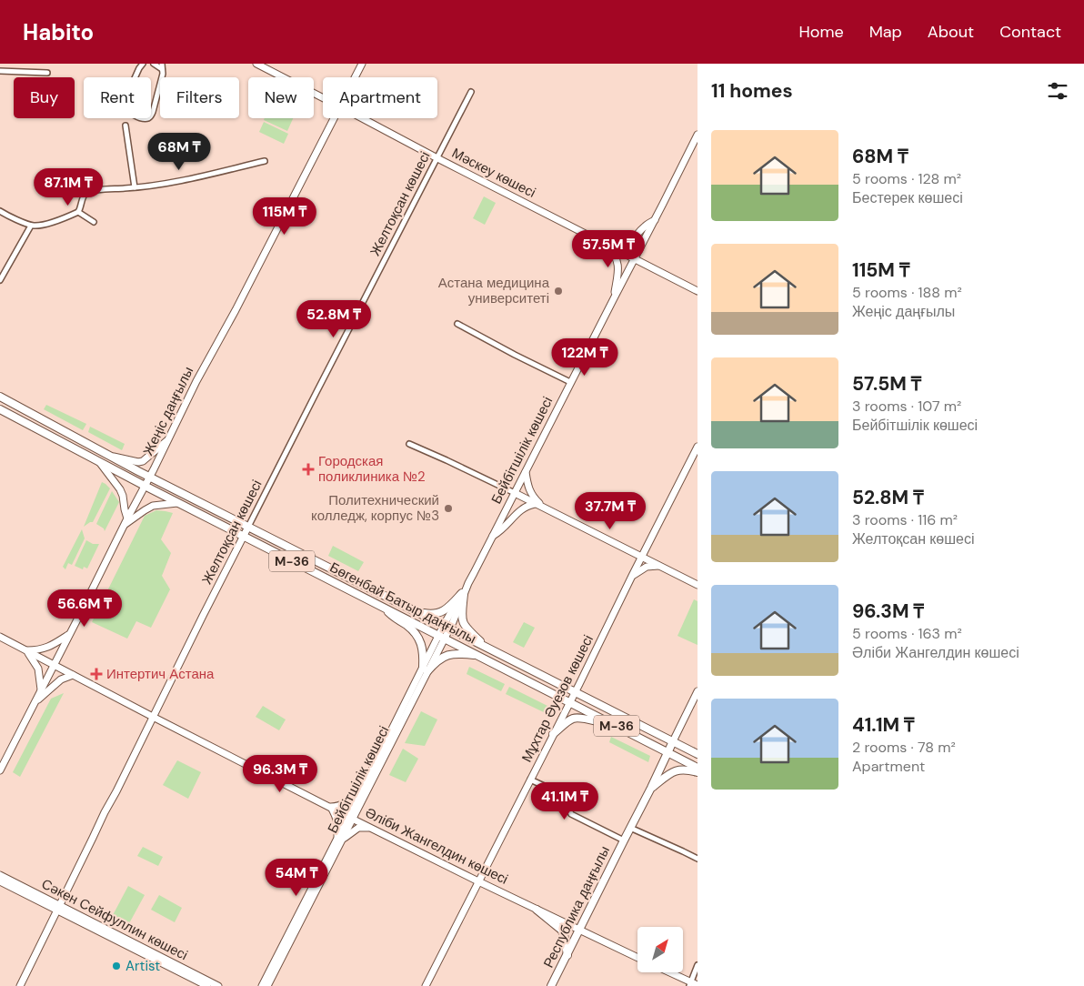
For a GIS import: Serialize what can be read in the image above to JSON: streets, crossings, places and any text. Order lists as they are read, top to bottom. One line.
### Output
{"streets":{"main road":["Мәскеу көшесі","Желтоқсан көшесі","Жеңіс даңғылы","Бейбітшілік көшесі","M-36","Бөгенбай Батыр даңғылы","Мұхтар Әуезов көшесі","Әліби Жангелдин көшесі","Республика даңғылы","Сәкен Сейфуллин көшесі"]},"crossings":[["Мәскеу көшесі","Желтоқсан көшесі"],["Мәскеу көшесі","Бейбітшілік көшесі"],["Желтоқсан көшесі","Бөгенбай Батыр даңғылы"],["Желтоқсан көшесі","Әліби Жангелдин көшесі"],["Желтоқсан көшесі","Сәкен Сейфуллин көшесі"],["Жеңіс даңғылы","Бөгенбай Батыр даңғылы"],["Жеңіс даңғылы","Әліби Жангелдин көшесі"],["Бейбітшілік көшесі","Бөгенбай Батыр даңғылы"],["Бейбітшілік көшесі","Әліби Жангелдин көшесі"],["Бөгенбай Батыр даңғылы","Мұхтар Әуезов көшесі"],["Бөгенбай Батыр даңғылы","Республика даңғылы"],["Мұхтар Әуезов көшесі","Әліби Жангелдин көшесі"],["Әліби Жангелдин көшесі","Республика даңғылы"]],"places":{"other":["Астана медицина университеті","Политехнический колледж, корпус №3","Artist"],"health":["Городская поликлиника №2","Интертич Астана"]},"north":"top right","page":{"header":"Habito","nav":["Home","Map","About","Contact"],"heading":"11 homes","chip":["Buy","Rent","Filters","New","Apartment"],"list":[{"name":"68M ₸","note":"5 rooms · 128 m² · Бестерек көшесі"},{"name":"115M ₸","note":"5 rooms · 188 m² · Жеңіс даңғылы"},{"name":"57.5M ₸","note":"3 rooms · 107 m² · Бейбітшілік көшесі"},{"name":"52.8M ₸","note":"3 rooms · 116 m² · Желтоқсан көшесі"},{"name":"96.3M ₸","note":"5 rooms · 163 m² · Әліби Жангелдин көшесі"},{"name":"41.1M ₸","note":"2 rooms · 78 m² · Apartment"}],"price":["68M ₸","87.1M ₸","115M ₸","57.5M ₸","52.8M ₸","122M ₸","37.7M ₸","56.6M ₸","96.3M ₸","41.1M ₸","54M ₸"]}}
